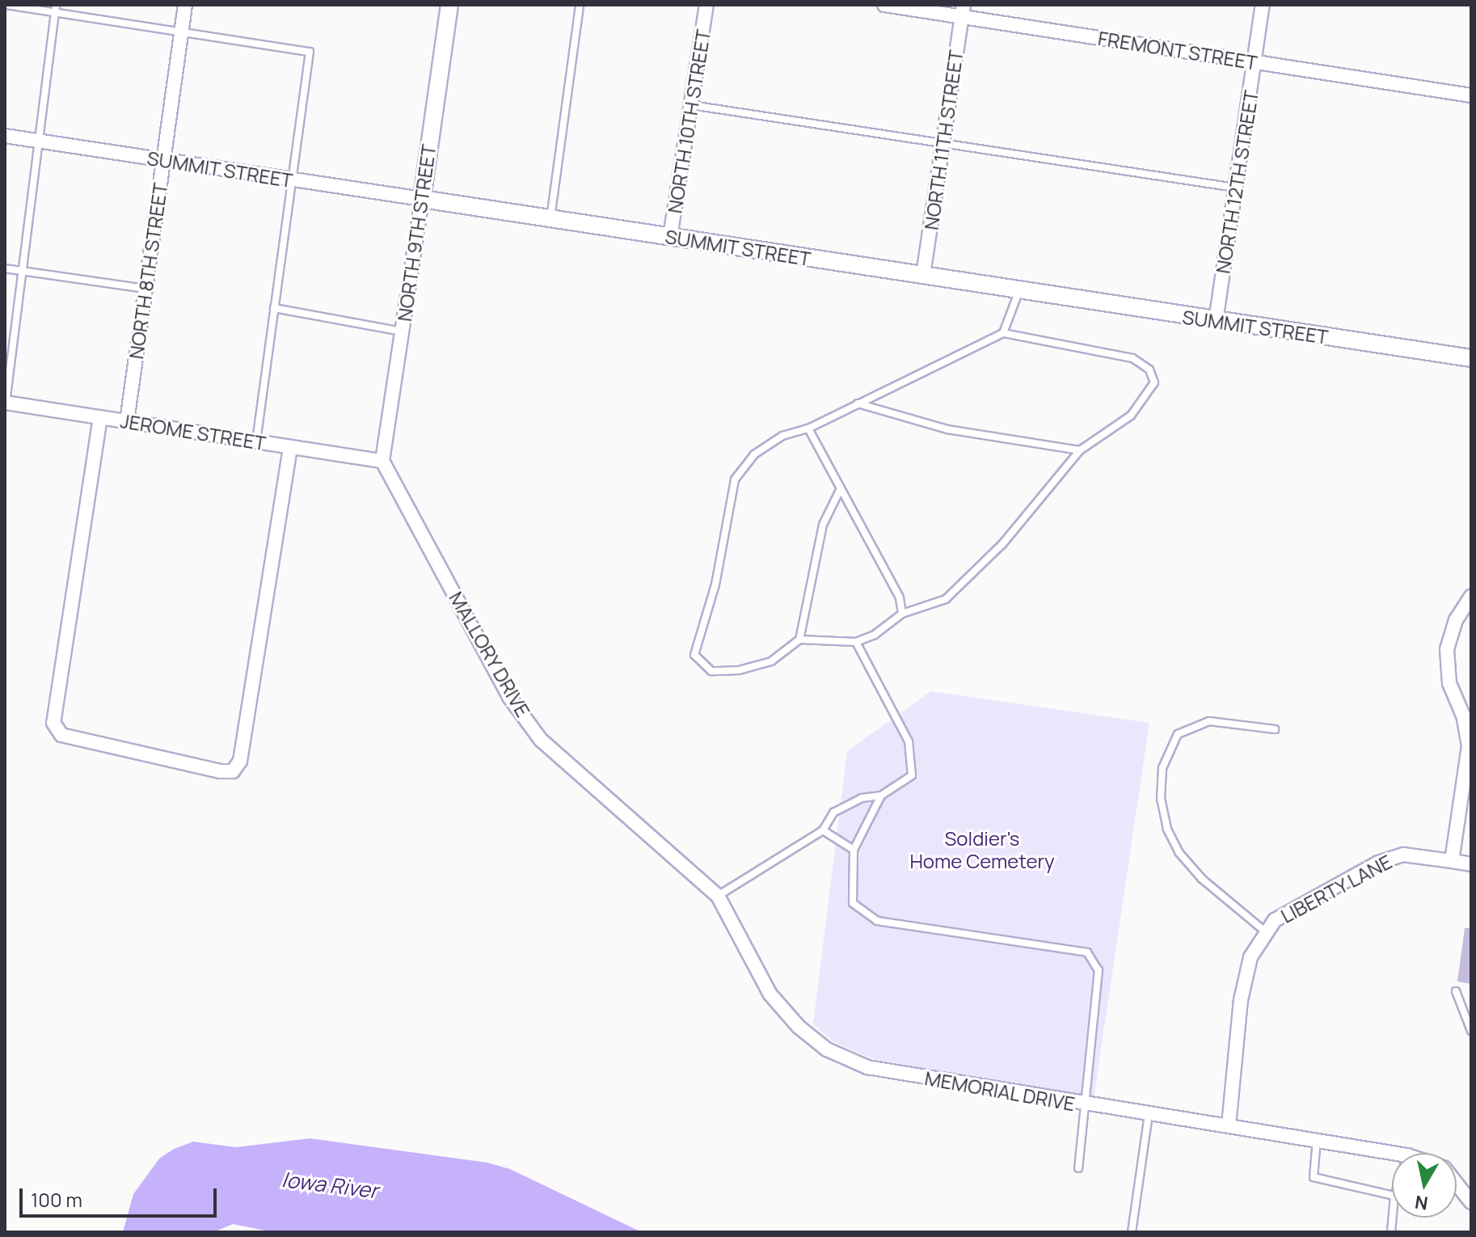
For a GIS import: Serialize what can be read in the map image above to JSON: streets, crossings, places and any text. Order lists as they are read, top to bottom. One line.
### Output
{"streets":{"street":["FREMONT STREET","NORTH 10TH STREET","NORTH 11TH STREET","SUMMIT STREET","NORTH 12TH STREET","NORTH 9TH STREET","NORTH 8TH STREET","JEROME STREET","MALLORY DRIVE","LIBERTY LANE","MEMORIAL DRIVE"]},"crossings":[["FREMONT STREET","NORTH 11TH STREET"],["FREMONT STREET","NORTH 12TH STREET"],["NORTH 10TH STREET","SUMMIT STREET"],["NORTH 11TH STREET","SUMMIT STREET"],["SUMMIT STREET","NORTH 12TH STREET"],["SUMMIT STREET","NORTH 9TH STREET"],["SUMMIT STREET","NORTH 8TH STREET"],["NORTH 9TH STREET","JEROME STREET"],["NORTH 9TH STREET","MALLORY DRIVE"],["NORTH 8TH STREET","JEROME STREET"],["JEROME STREET","MALLORY DRIVE"],["MALLORY DRIVE","MEMORIAL DRIVE"],["LIBERTY LANE","MEMORIAL DRIVE"]],"water":["Iowa River"],"parks":["Soldier's Home Cemetery"],"scale_bar":"100 m","north":"bottom"}
